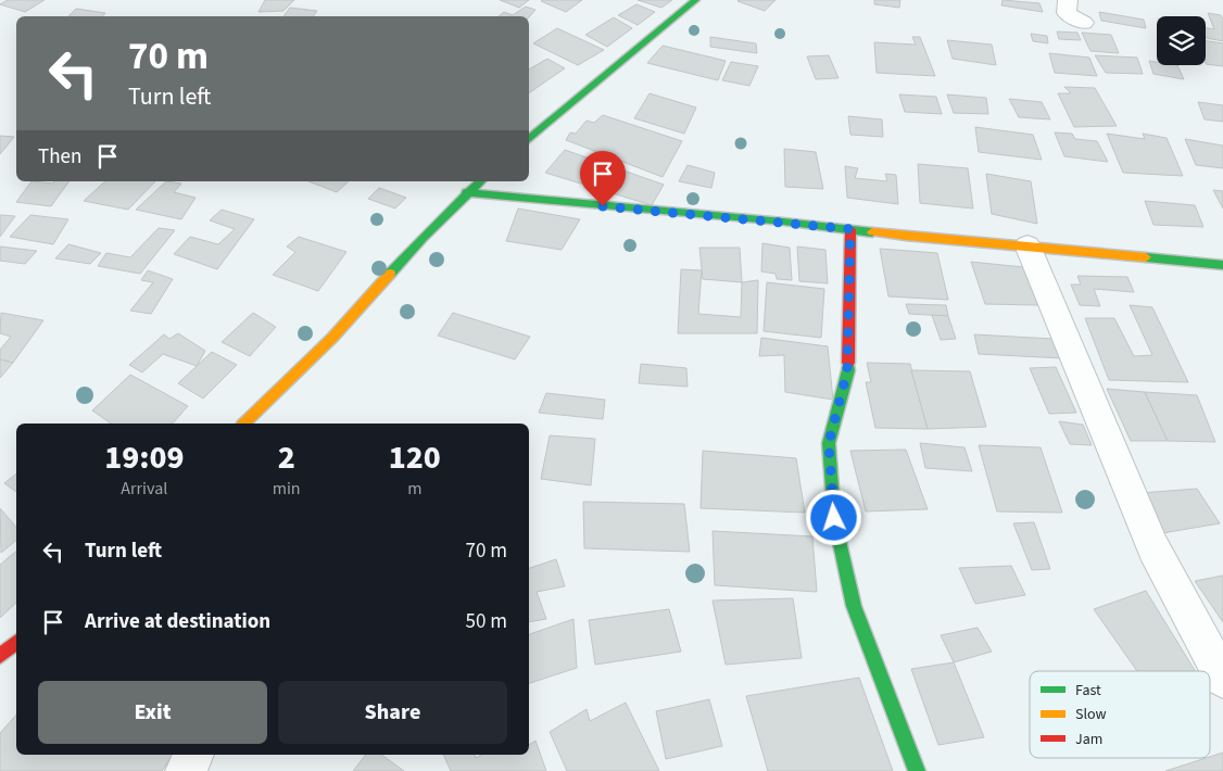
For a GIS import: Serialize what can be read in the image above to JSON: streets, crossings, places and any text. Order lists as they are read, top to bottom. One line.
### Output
{"legend":["Fast","Slow","Jam"],"page":{"turn":["70 m","Turn left"],"then":"Then","eta":["19:09","Arrival","2","min","120","m"],"list":[{"name":"Turn left","value":"70 m"},{"name":"Arrive at destination","value":"50 m"}],"buttons":["Exit","Share"]}}
